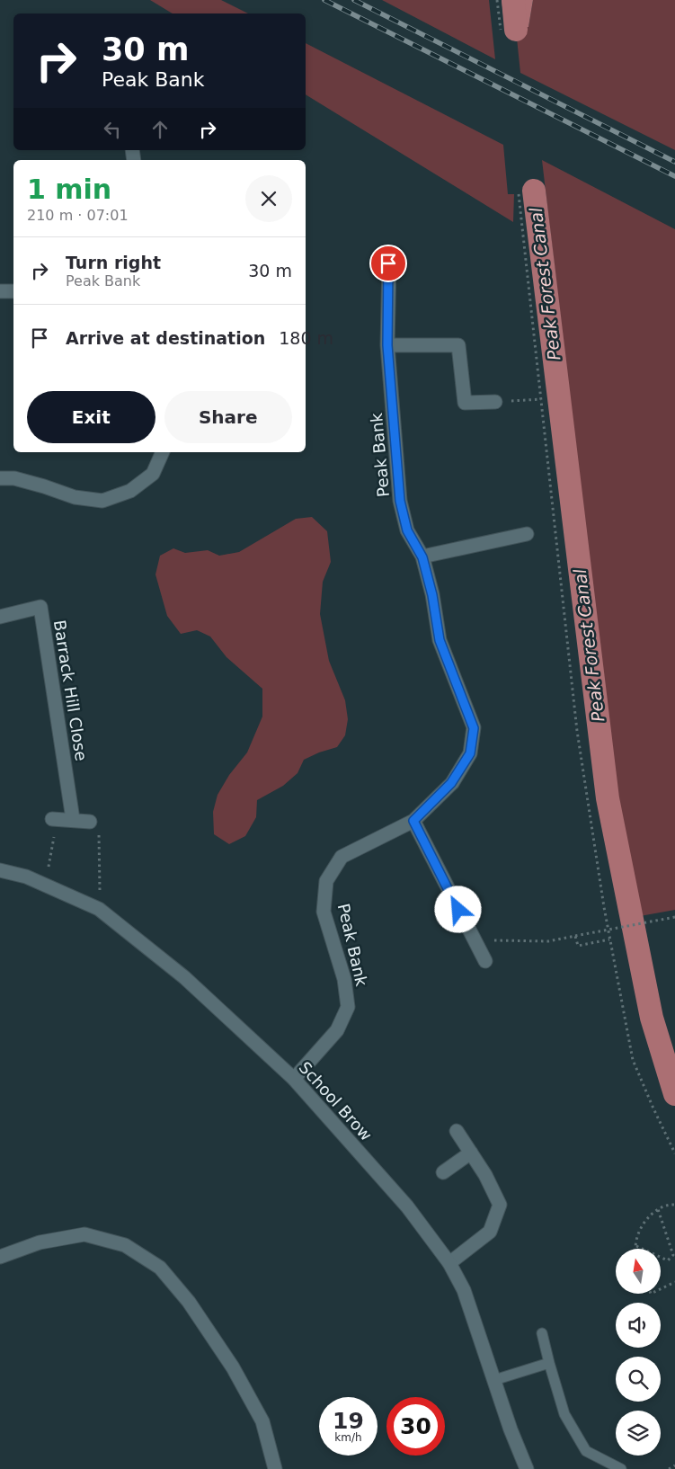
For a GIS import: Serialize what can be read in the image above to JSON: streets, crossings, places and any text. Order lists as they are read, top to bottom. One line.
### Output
{"streets":{"street":["Peak Bank","Barrack Hill Close","School Brow"]},"crossings":[["Peak Bank","School Brow"]],"water":["Peak Forest Canal"],"north":"top","page":{"turn":["30 m","Peak Bank"],"heading":["1 min","210 m · 07:01"],"list":[{"name":"Turn right","note":"Peak Bank","value":"30 m"},{"name":"Arrive at destination","value":"180 m"}],"buttons":["Exit","Share"],"speed":"19 km/h","limit":"30"}}
